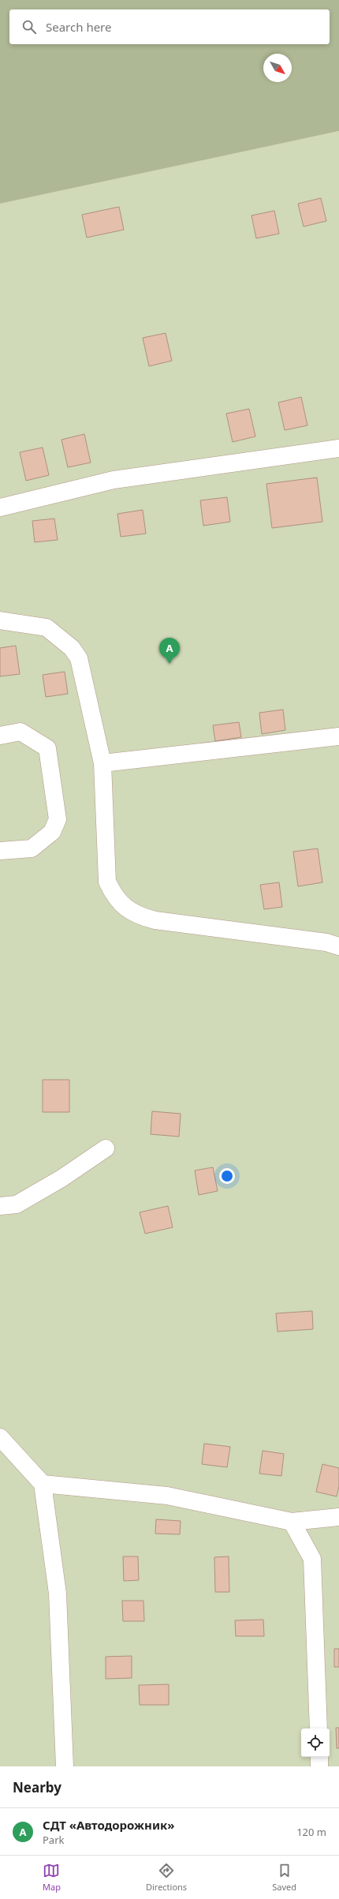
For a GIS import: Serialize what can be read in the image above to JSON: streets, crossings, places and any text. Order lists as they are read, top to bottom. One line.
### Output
{"north":"bottom right","page":{"search":"Search here","pins":"A","heading":"Nearby","list":[{"mark":"A","name":"СДТ «Автодорожник»","note":"Park","value":"120 m"}],"nav":["Map","Directions","Saved"]}}
